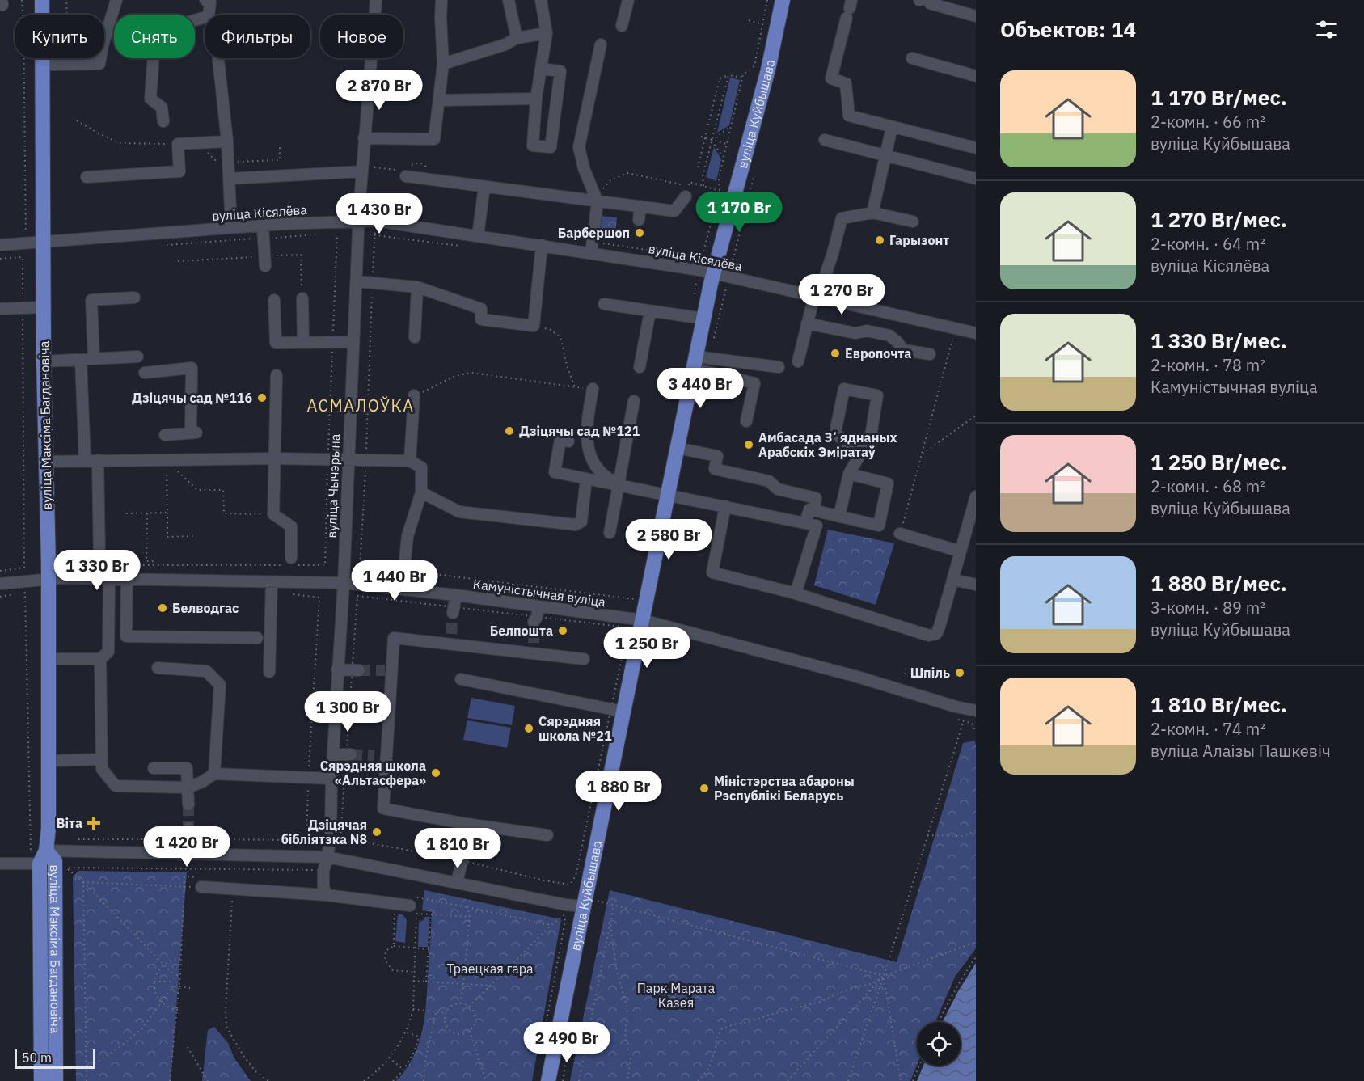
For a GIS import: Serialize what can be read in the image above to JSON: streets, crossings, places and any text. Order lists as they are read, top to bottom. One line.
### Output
{"streets":{"main road":["вуліца Куйбышава","вуліца Максіма Багдановіча"],"street":["вуліца Кісялёва","вуліца Чычэрына","Камуністычная вуліца"]},"crossings":[["вуліца Куйбышава","вуліца Кісялёва"],["вуліца Куйбышава","Камуністычная вуліца"],["вуліца Кісялёва","вуліца Максіма Багдановіча"],["вуліца Кісялёва","вуліца Чычэрына"],["вуліца Максіма Багдановіча","Камуністычная вуліца"],["вуліца Чычэрына","Камуністычная вуліца"]],"districts":["АСМАЛОЎКА"],"parks":["Траецкая гара","Парк Марата Казея"],"places":{"other":["Барбершоп","Гарызонт","Европочта","Дзіцячы сад №116","Дзіцячы сад №121","Амбасада Зʼяднаных Арабскіх Эміратаў","Белводгас","Белпошта","Шпіль","Сярэдняя школа №21","Сярэдняя школа «Альтасфера»","Міністэрства абароны Рэспублікі Беларусь","Дзіцячая бібліятэка N8"],"health":["Віта"]},"scale_bar":"50 m","page":{"heading":"Объектов: 14","chip":["Купить","Снять","Фильтры","Новое"],"list":[{"name":"1 170 Br/мес.","note":"2-комн. · 66 m² · вуліца Куйбышава"},{"name":"1 270 Br/мес.","note":"2-комн. · 64 m² · вуліца Кісялёва"},{"name":"1 330 Br/мес.","note":"2-комн. · 78 m² · Камуністычная вуліца"},{"name":"1 250 Br/мес.","note":"2-комн. · 68 m² · вуліца Куйбышава"},{"name":"1 880 Br/мес.","note":"3-комн. · 89 m² · вуліца Куйбышава"},{"name":"1 810 Br/мес.","note":"2-комн. · 74 m² · вуліца Алаізы Пашкевіч"}],"price":["2 870 Br","1 170 Br","1 430 Br","1 270 Br","3 440 Br","2 580 Br","1 330 Br","1 440 Br","1 250 Br","1 300 Br","1 880 Br","1 420 Br","1 810 Br","2 490 Br"],"scale":"50 m"}}
